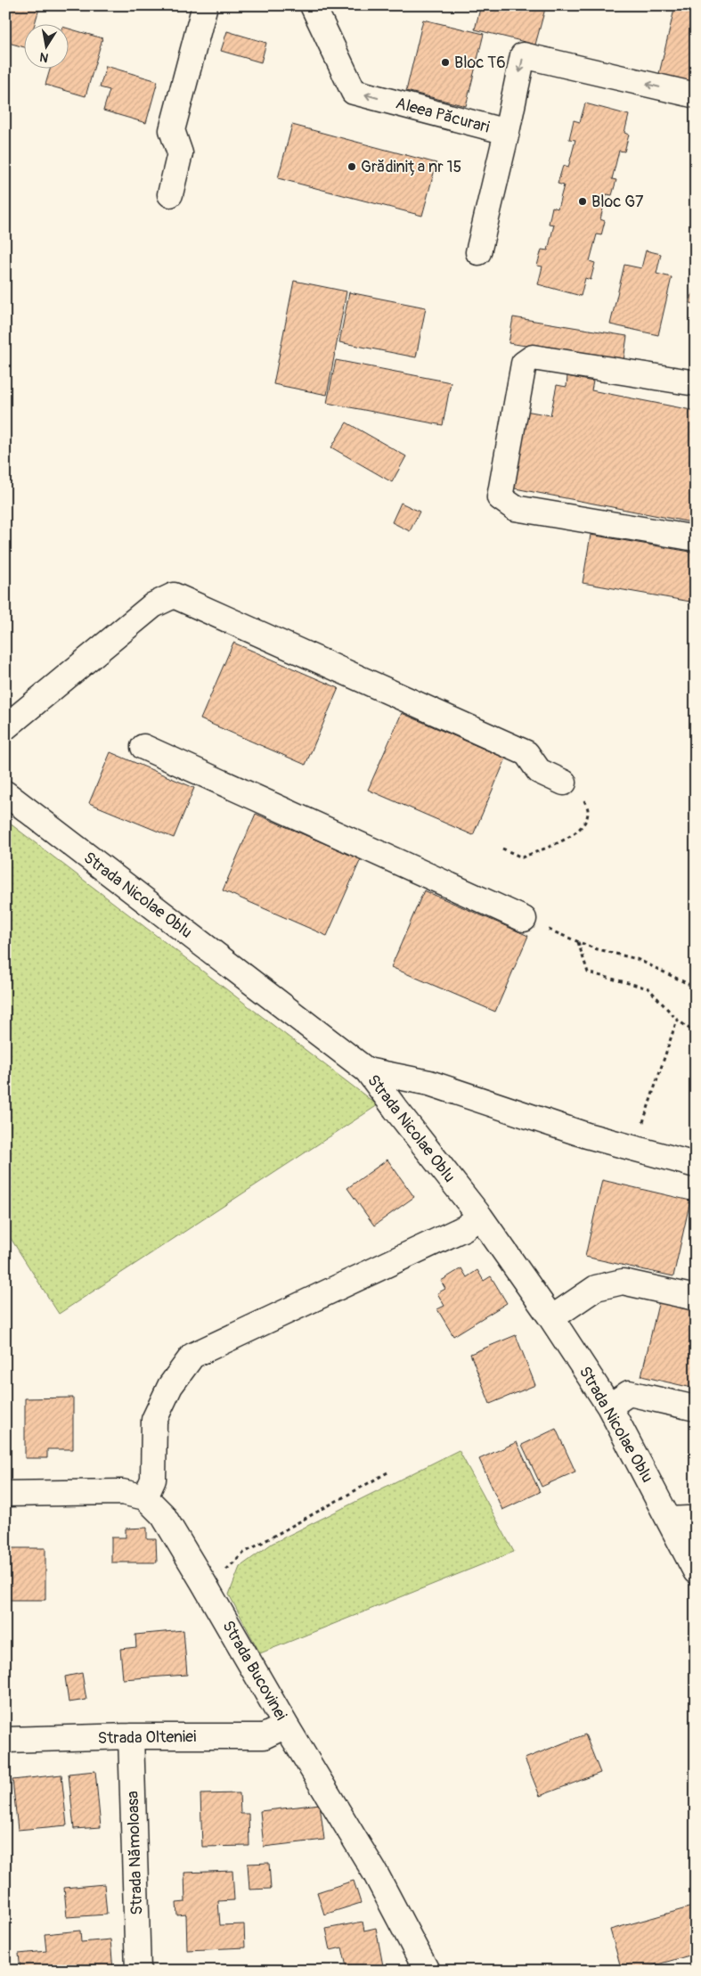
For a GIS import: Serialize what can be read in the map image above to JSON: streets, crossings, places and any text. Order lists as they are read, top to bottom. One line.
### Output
{"streets":{"street":["Aleea Păcurari","Strada Nicolae Oblu","Strada Bucovinei","Strada Olteniei","Strada Nămoloasa"]},"crossings":[["Strada Bucovinei","Strada Olteniei"],["Strada Olteniei","Strada Nămoloasa"]],"places":["Bloc T6","Grădinița nr 15","Bloc G7"],"north":"bottom"}
